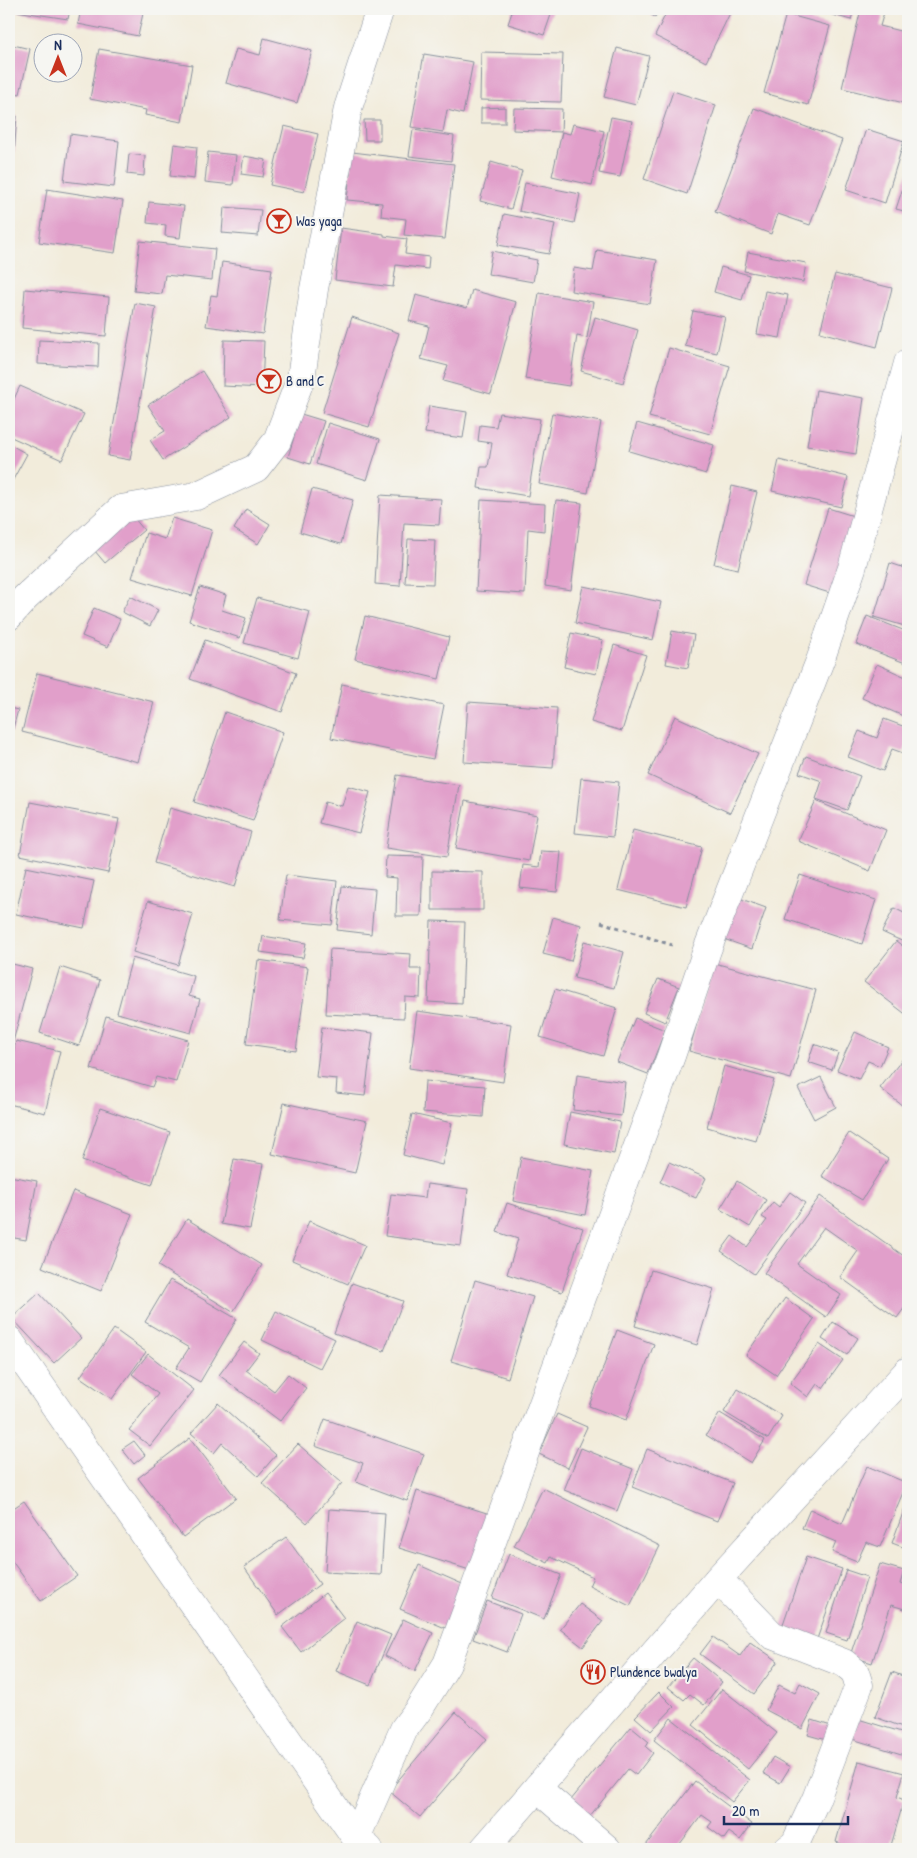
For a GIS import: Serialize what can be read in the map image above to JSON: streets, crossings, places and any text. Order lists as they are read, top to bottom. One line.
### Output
{"places":{"bar":["Was yaga","B and C"],"restaurant":["Plundence bwalya"]},"scale_bar":"20 m","north":"top"}
